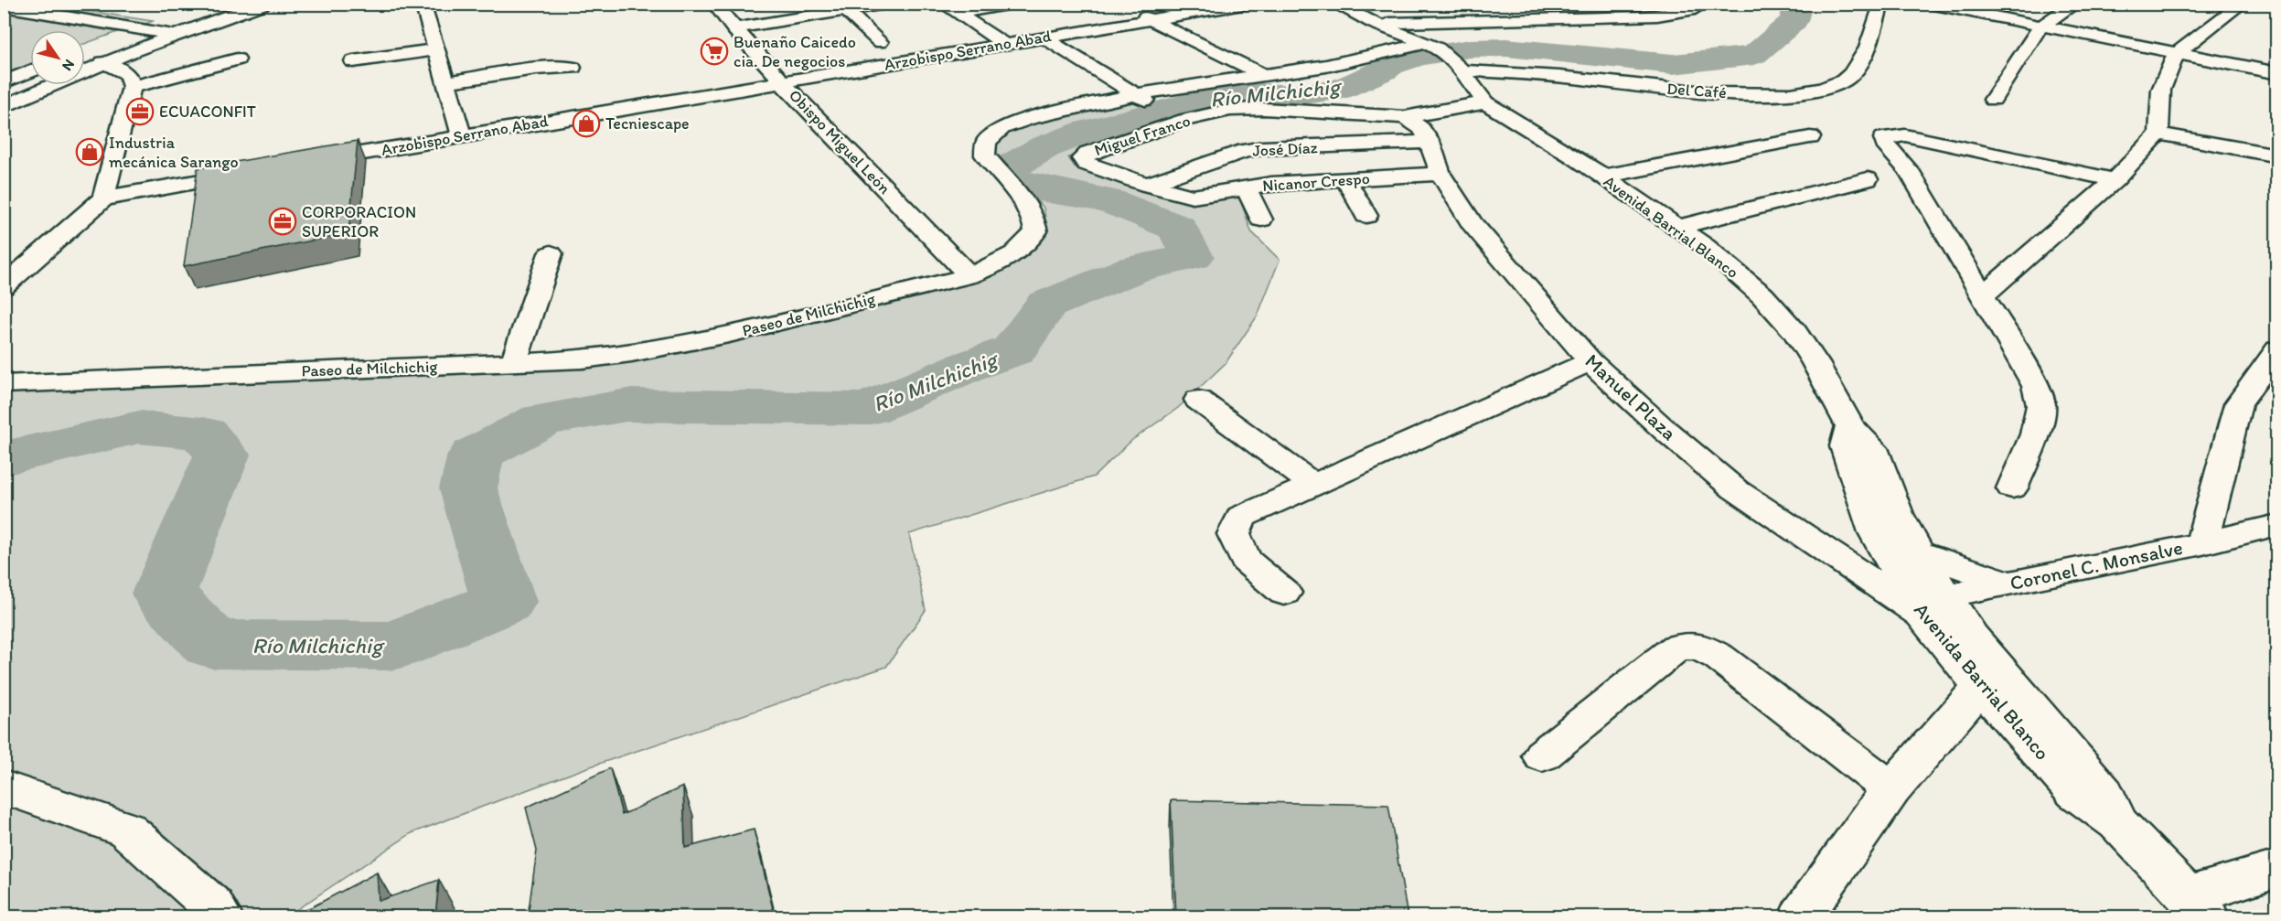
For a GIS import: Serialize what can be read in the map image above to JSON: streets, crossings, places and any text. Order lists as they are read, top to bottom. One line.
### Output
{"streets":{"street":["Arzobispo Serrano Abad","Del Café","Miguel Franco","Obispo Miguel León","José Díaz","Nicanor Crespo","Avenida Barrial Blanco","Paseo de Milchichig","Manuel Plaza","Coronel C. Monsalve"]},"crossings":[["Arzobispo Serrano Abad","Obispo Miguel León"],["Del Café","Avenida Barrial Blanco"],["Miguel Franco","José Díaz"],["Miguel Franco","Nicanor Crespo"],["Miguel Franco","Avenida Barrial Blanco"],["Miguel Franco","Manuel Plaza"],["Obispo Miguel León","Paseo de Milchichig"],["José Díaz","Manuel Plaza"],["Nicanor Crespo","Manuel Plaza"],["Avenida Barrial Blanco","Paseo de Milchichig"],["Avenida Barrial Blanco","Manuel Plaza"],["Avenida Barrial Blanco","Coronel C. Monsalve"],["Manuel Plaza","Coronel C. Monsalve"]],"water":["Río Milchichig"],"places":{"supermarket":["Buenaño Caicedo cia. De negocios"],"office":["ECUACONFIT","CORPORACION SUPERIOR"],"shop":["Tecniescape","Industria mecánica Sarango"]},"north":"bottom right"}
